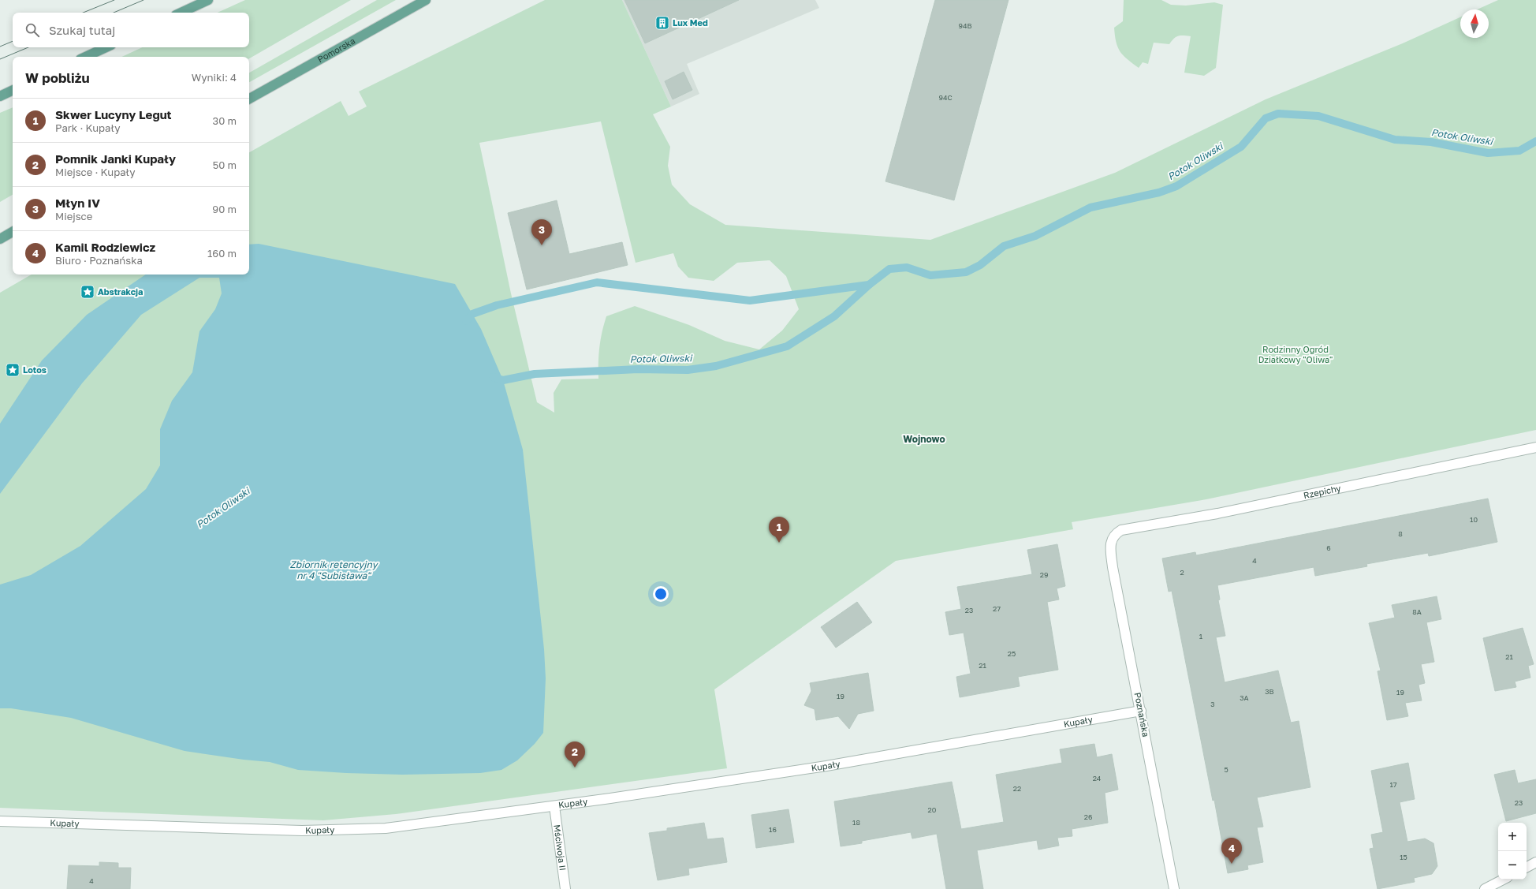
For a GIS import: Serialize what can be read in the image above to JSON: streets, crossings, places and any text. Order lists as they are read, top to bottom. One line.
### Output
{"streets":{"main road":["Pomorska"],"street":["Rzepichy","Poznańska","Kupały","Mściwoja II"]},"crossings":[["Rzepichy","Poznańska"],["Poznańska","Kupały"],["Kupały","Mściwoja II"]],"districts":["Wojnowo"],"water":["Potok Oliwski","Zbiornik retencyjny nr 4 \"Subisława\""],"parks":["Rodzinny Ogród Działkowy \"Oliwa\""],"places":{"building":["Lux Med"],"place":["Abstrakcja","Lotos"]},"house_numbers":["94B","94C","10","8","6","4","2","29","27","23","8A","1","25","21","21","3B","19","19","3A","3","5","24","17","22","23","20","26","18","16","15","4"],"north":"top","page":{"search":"Szukaj tutaj","heading":["W pobliżu","Wyniki: 4"],"list":[{"mark":"1","name":"Skwer Lucyny Legut","note":"Park · Kupały","value":"30 m"},{"mark":"2","name":"Pomnik Janki Kupały","note":"Miejsce · Kupały","value":"50 m"},{"mark":"3","name":"Młyn IV","note":"Miejsce","value":"90 m"},{"mark":"4","name":"Kamil Rodziewicz","note":"Biuro · Poznańska","value":"160 m"}],"pins":["3","1","2","4"],"map_buttons":["+","−"]}}
